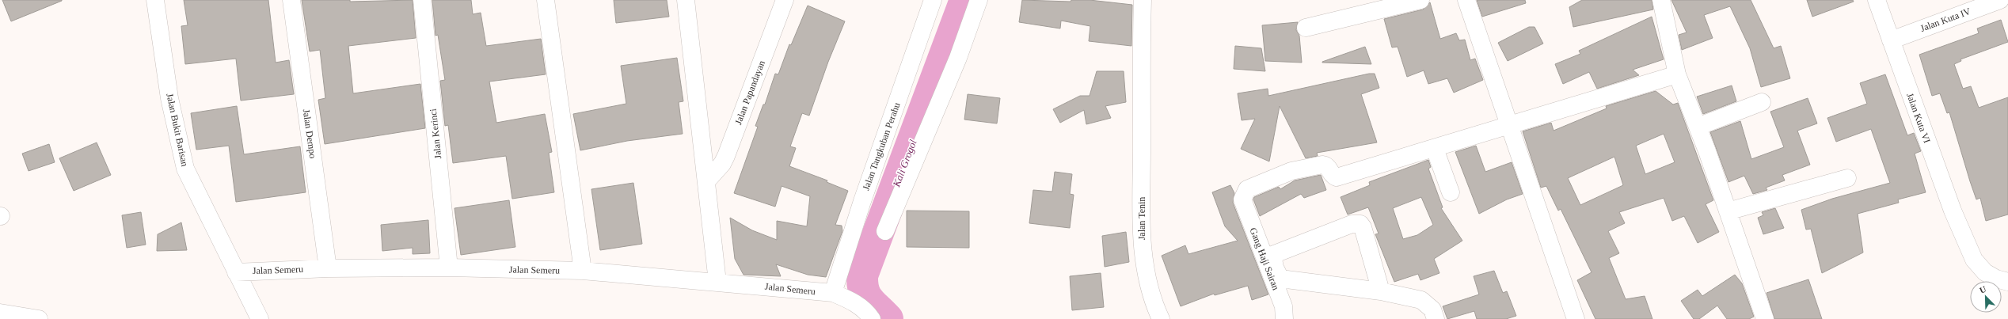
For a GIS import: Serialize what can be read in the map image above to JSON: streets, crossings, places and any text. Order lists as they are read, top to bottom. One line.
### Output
{"streets":{"street":["Jalan Kuta IV","Jalan Papandayan","Jalan Kuta VI","Jalan Bukit Barisan","Jalan Dempo","Jalan Kerinci","Jalan Tangkuban Perahu","Jalan Tenin","Gang Haji Sairan","Jalan Semeru"]},"crossings":[["Jalan Kuta IV","Jalan Kuta VI"],["Jalan Bukit Barisan","Jalan Semeru"],["Jalan Dempo","Jalan Semeru"],["Jalan Kerinci","Jalan Semeru"],["Jalan Tangkuban Perahu","Jalan Semeru"]],"water":["Kali Grogol"],"north":"top left"}
